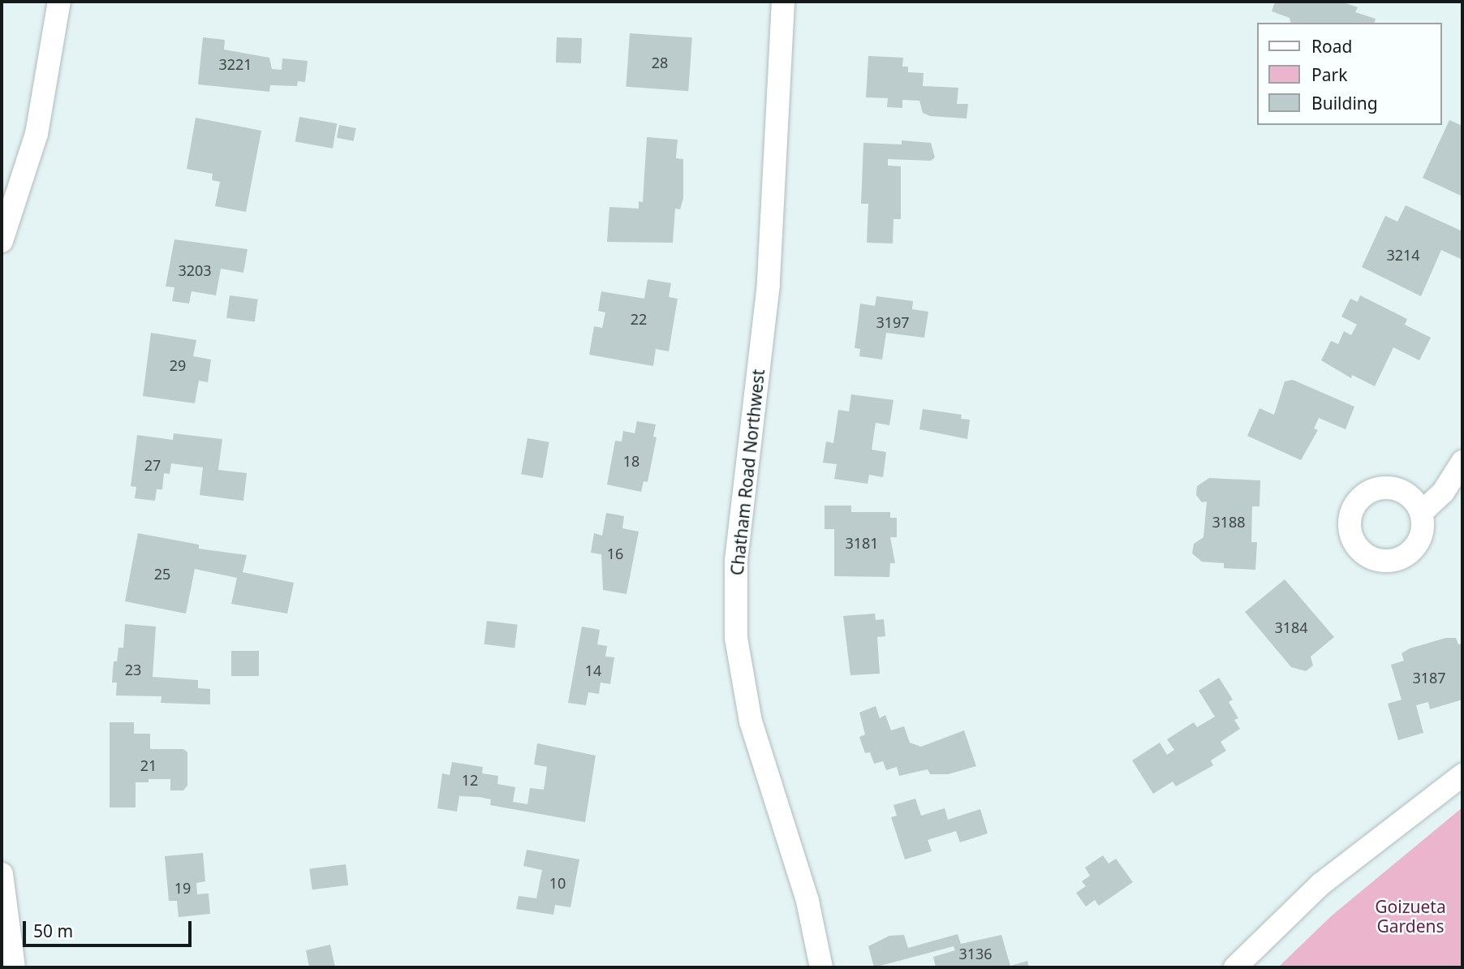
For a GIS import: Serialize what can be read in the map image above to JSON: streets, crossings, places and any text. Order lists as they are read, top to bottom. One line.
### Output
{"streets":{"street":["Chatham Road Northwest"]},"parks":["Goizueta Gardens"],"house_numbers":["28","3221","3214","3203","22","3197","29","18","27","3188","3181","16","25","3184","23","14","3187","21","12","10","19","3136"],"legend":["Road","Park","Building"],"scale_bar":"50 m"}
